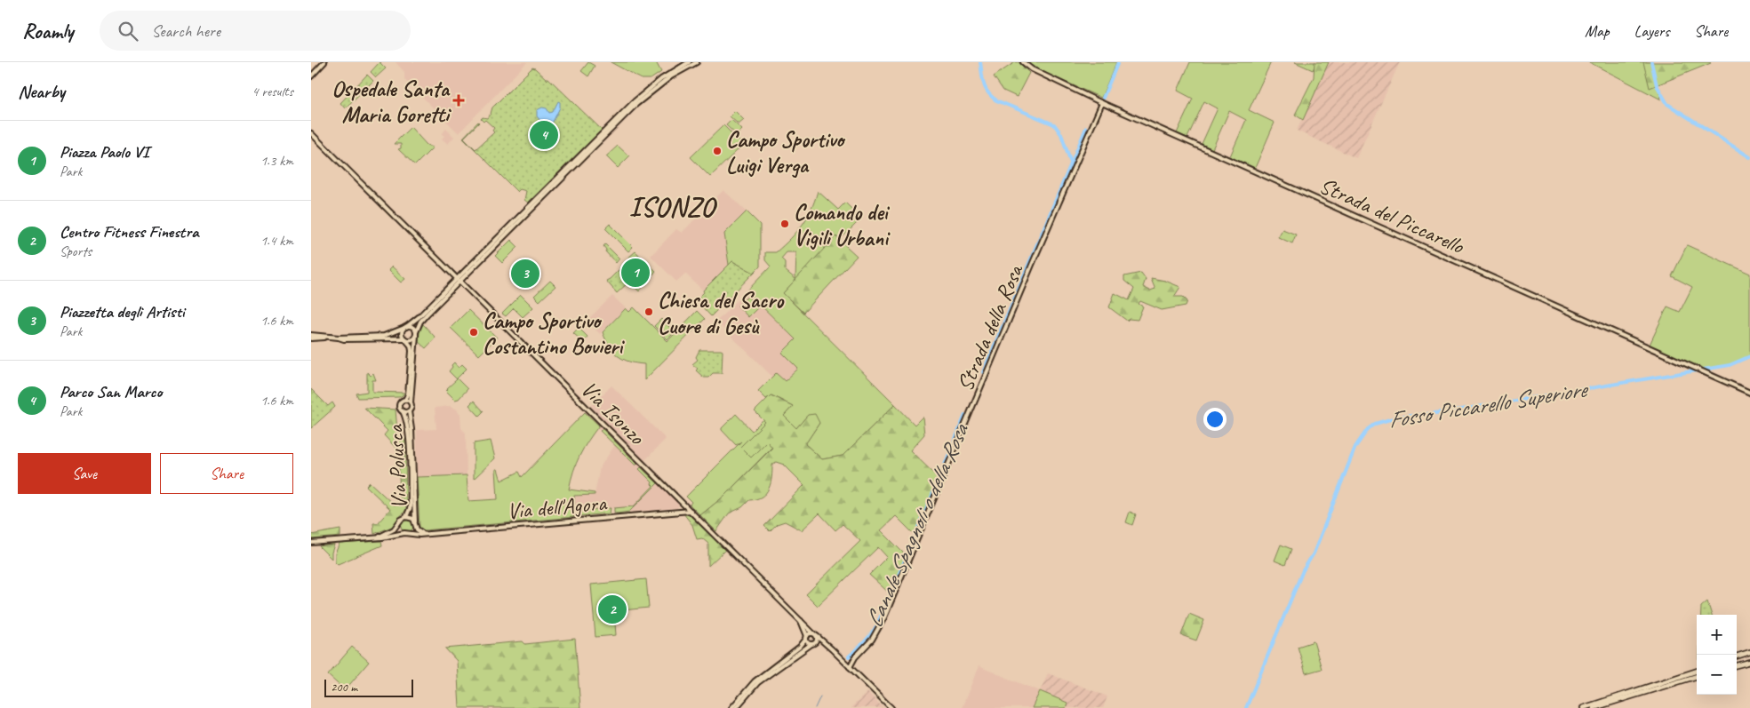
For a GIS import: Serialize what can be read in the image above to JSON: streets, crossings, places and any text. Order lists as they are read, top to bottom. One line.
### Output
{"streets":{"street":["Strada del Piccarello","Strada della Rosa","Via Isonzo","Via Polusca","Via dell'Agora"]},"crossings":[["Strada del Piccarello","Strada della Rosa"],["Strada della Rosa","Via Isonzo"],["Via Isonzo","Via Polusca"],["Via Isonzo","Via dell'Agora"],["Via Polusca","Via dell'Agora"]],"districts":["ISONZO"],"water":["Fosso Piccarello Superiore","Canale Spagnoli o della Rosa"],"places":{"health":["Ospedale Santa Maria Goretti"],"other":["Campo Sportivo Luigi Verga","Comando dei Vigili Urbani","Chiesa del Sacro Cuore di Gesù","Campo Sportivo Costantino Bovieri"]},"scale_bar":"200 m","page":{"header":"Roamly","search":"Search here","nav":["Map","Layers","Share"],"heading":["Nearby","4 results"],"pins":["4","1","3","2"],"list":[{"mark":"1","name":"Piazza Paolo VI","note":"Park","value":"1.3 km"},{"mark":"2","name":"Centro Fitness Finestra","note":"Sports","value":"1.4 km"},{"mark":"3","name":"Piazzetta degli Artisti","note":"Park","value":"1.6 km"},{"mark":"4","name":"Parco San Marco","note":"Park","value":"1.6 km"}],"buttons":["Save","Share"],"map_buttons":["+","−"],"scale":"200 m"}}
